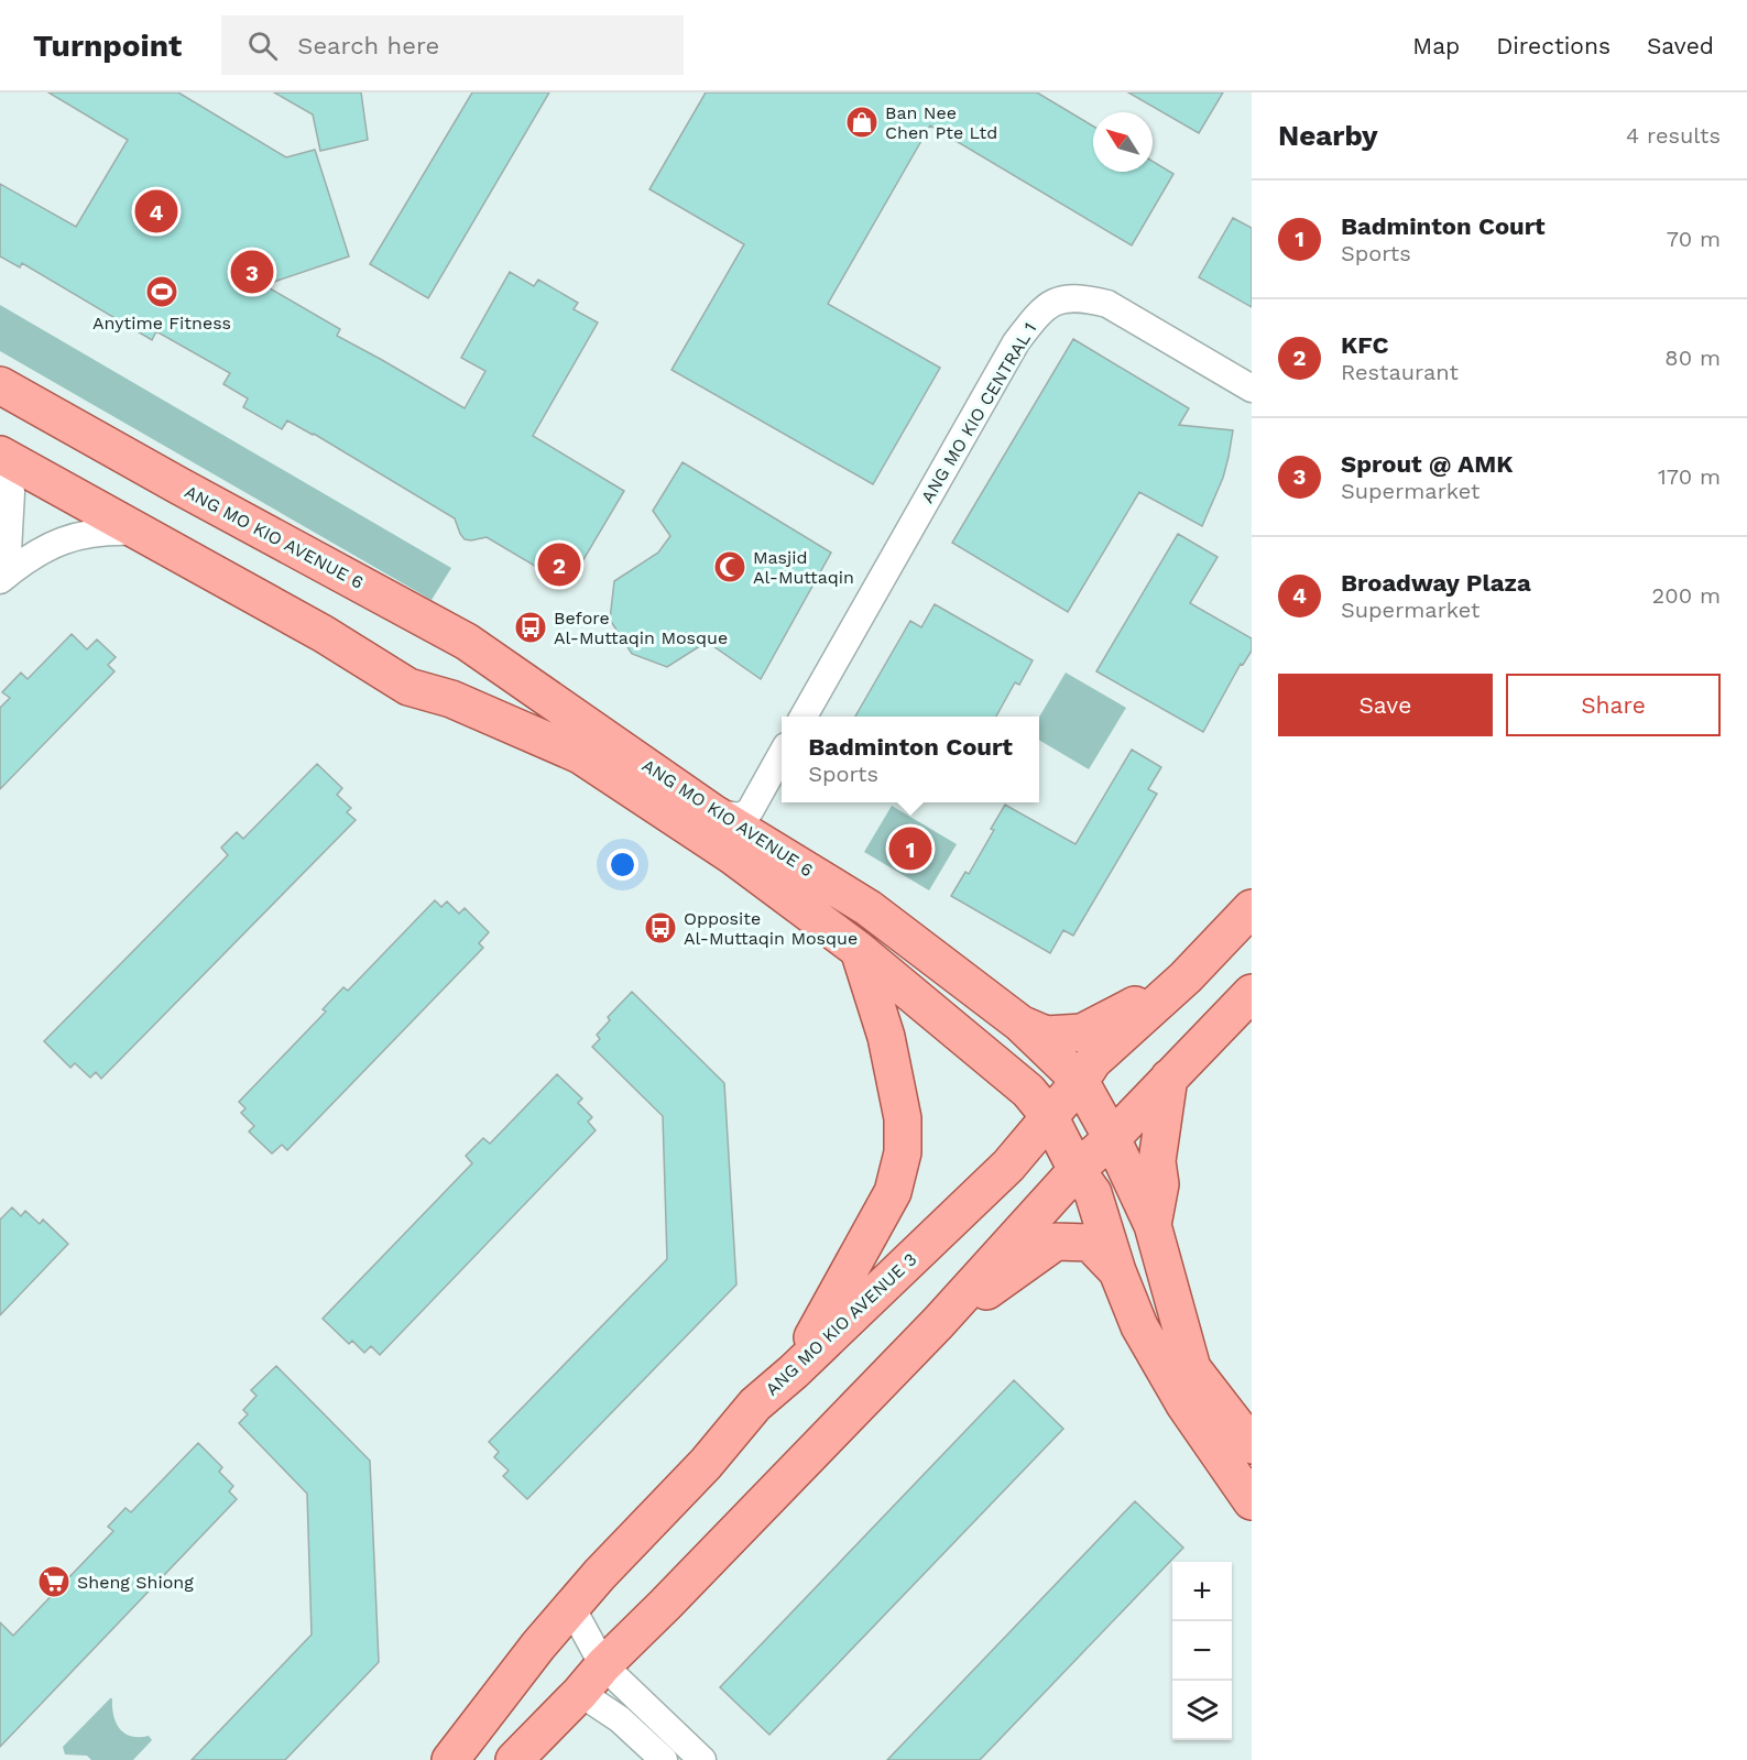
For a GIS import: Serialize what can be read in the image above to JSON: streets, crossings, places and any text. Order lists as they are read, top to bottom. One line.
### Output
{"streets":{"main road":["ANG MO KIO AVENUE 6","ANG MO KIO AVENUE 3"],"street":["ANG MO KIO CENTRAL 1"]},"crossings":[["ANG MO KIO AVENUE 6","ANG MO KIO AVENUE 3"]],"places":{"shop":["Ban Nee Chen Pte Ltd"],"sports":["Anytime Fitness"],"mosque":["Masjid Al-Muttaqin"],"bus stop":["Before Al-Muttaqin Mosque","Opposite Al-Muttaqin Mosque"],"supermarket":["Sheng Shiong"]},"north":"top left","page":{"header":"Turnpoint","search":"Search here","nav":["Map","Directions","Saved"],"heading":["Nearby","4 results"],"list":[{"mark":"1","name":"Badminton Court","note":"Sports","value":"70 m"},{"mark":"2","name":"KFC","note":"Restaurant","value":"80 m"},{"mark":"3","name":"Sprout @ AMK","note":"Supermarket","value":"170 m"},{"mark":"4","name":"Broadway Plaza","note":"Supermarket","value":"200 m"}],"pins":["4","3","2","1"],"buttons":["Save","Share"],"popup":["Badminton Court","Sports"],"map_buttons":["+","−"]}}
